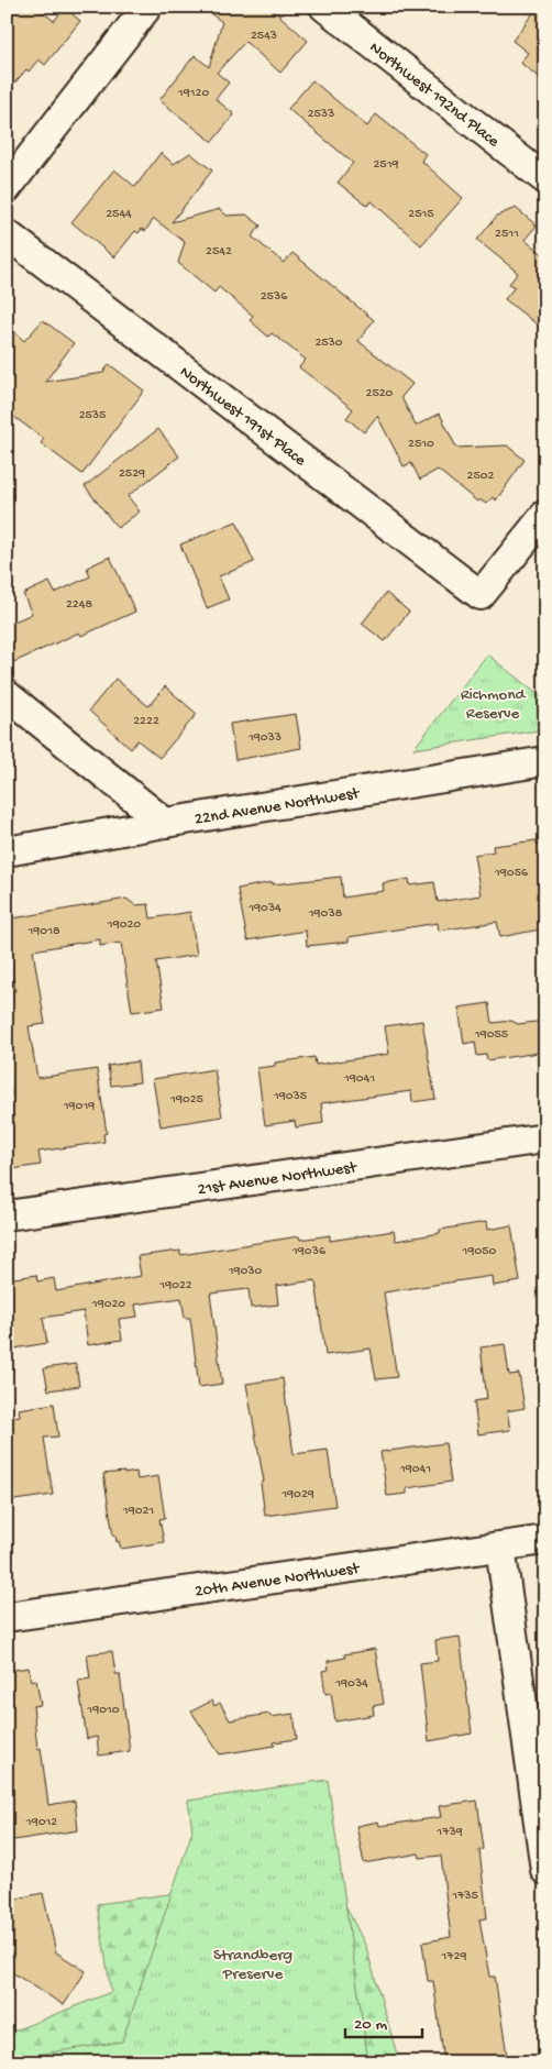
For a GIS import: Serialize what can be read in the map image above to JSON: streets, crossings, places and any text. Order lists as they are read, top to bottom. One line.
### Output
{"streets":{"street":["Northwest 192nd Place","Northwest 191st Place","22nd Avenue Northwest","21st Avenue Northwest","20th Avenue Northwest"]},"parks":["Richmond Reserve","Strandberg Preserve"],"house_numbers":["2543","19120","2533","2519","2544","2515","2511","2542","2536","2530","2520","2535","2510","2529","2502","2248","2222","19033","19056","19034","19038","19020","19018","19055","19041","19035","19025","19019","19036","19050","19030","19022","19020","19041","19029","19021","19034","19010","19012","1739","1735","1729"],"scale_bar":"20 m"}
